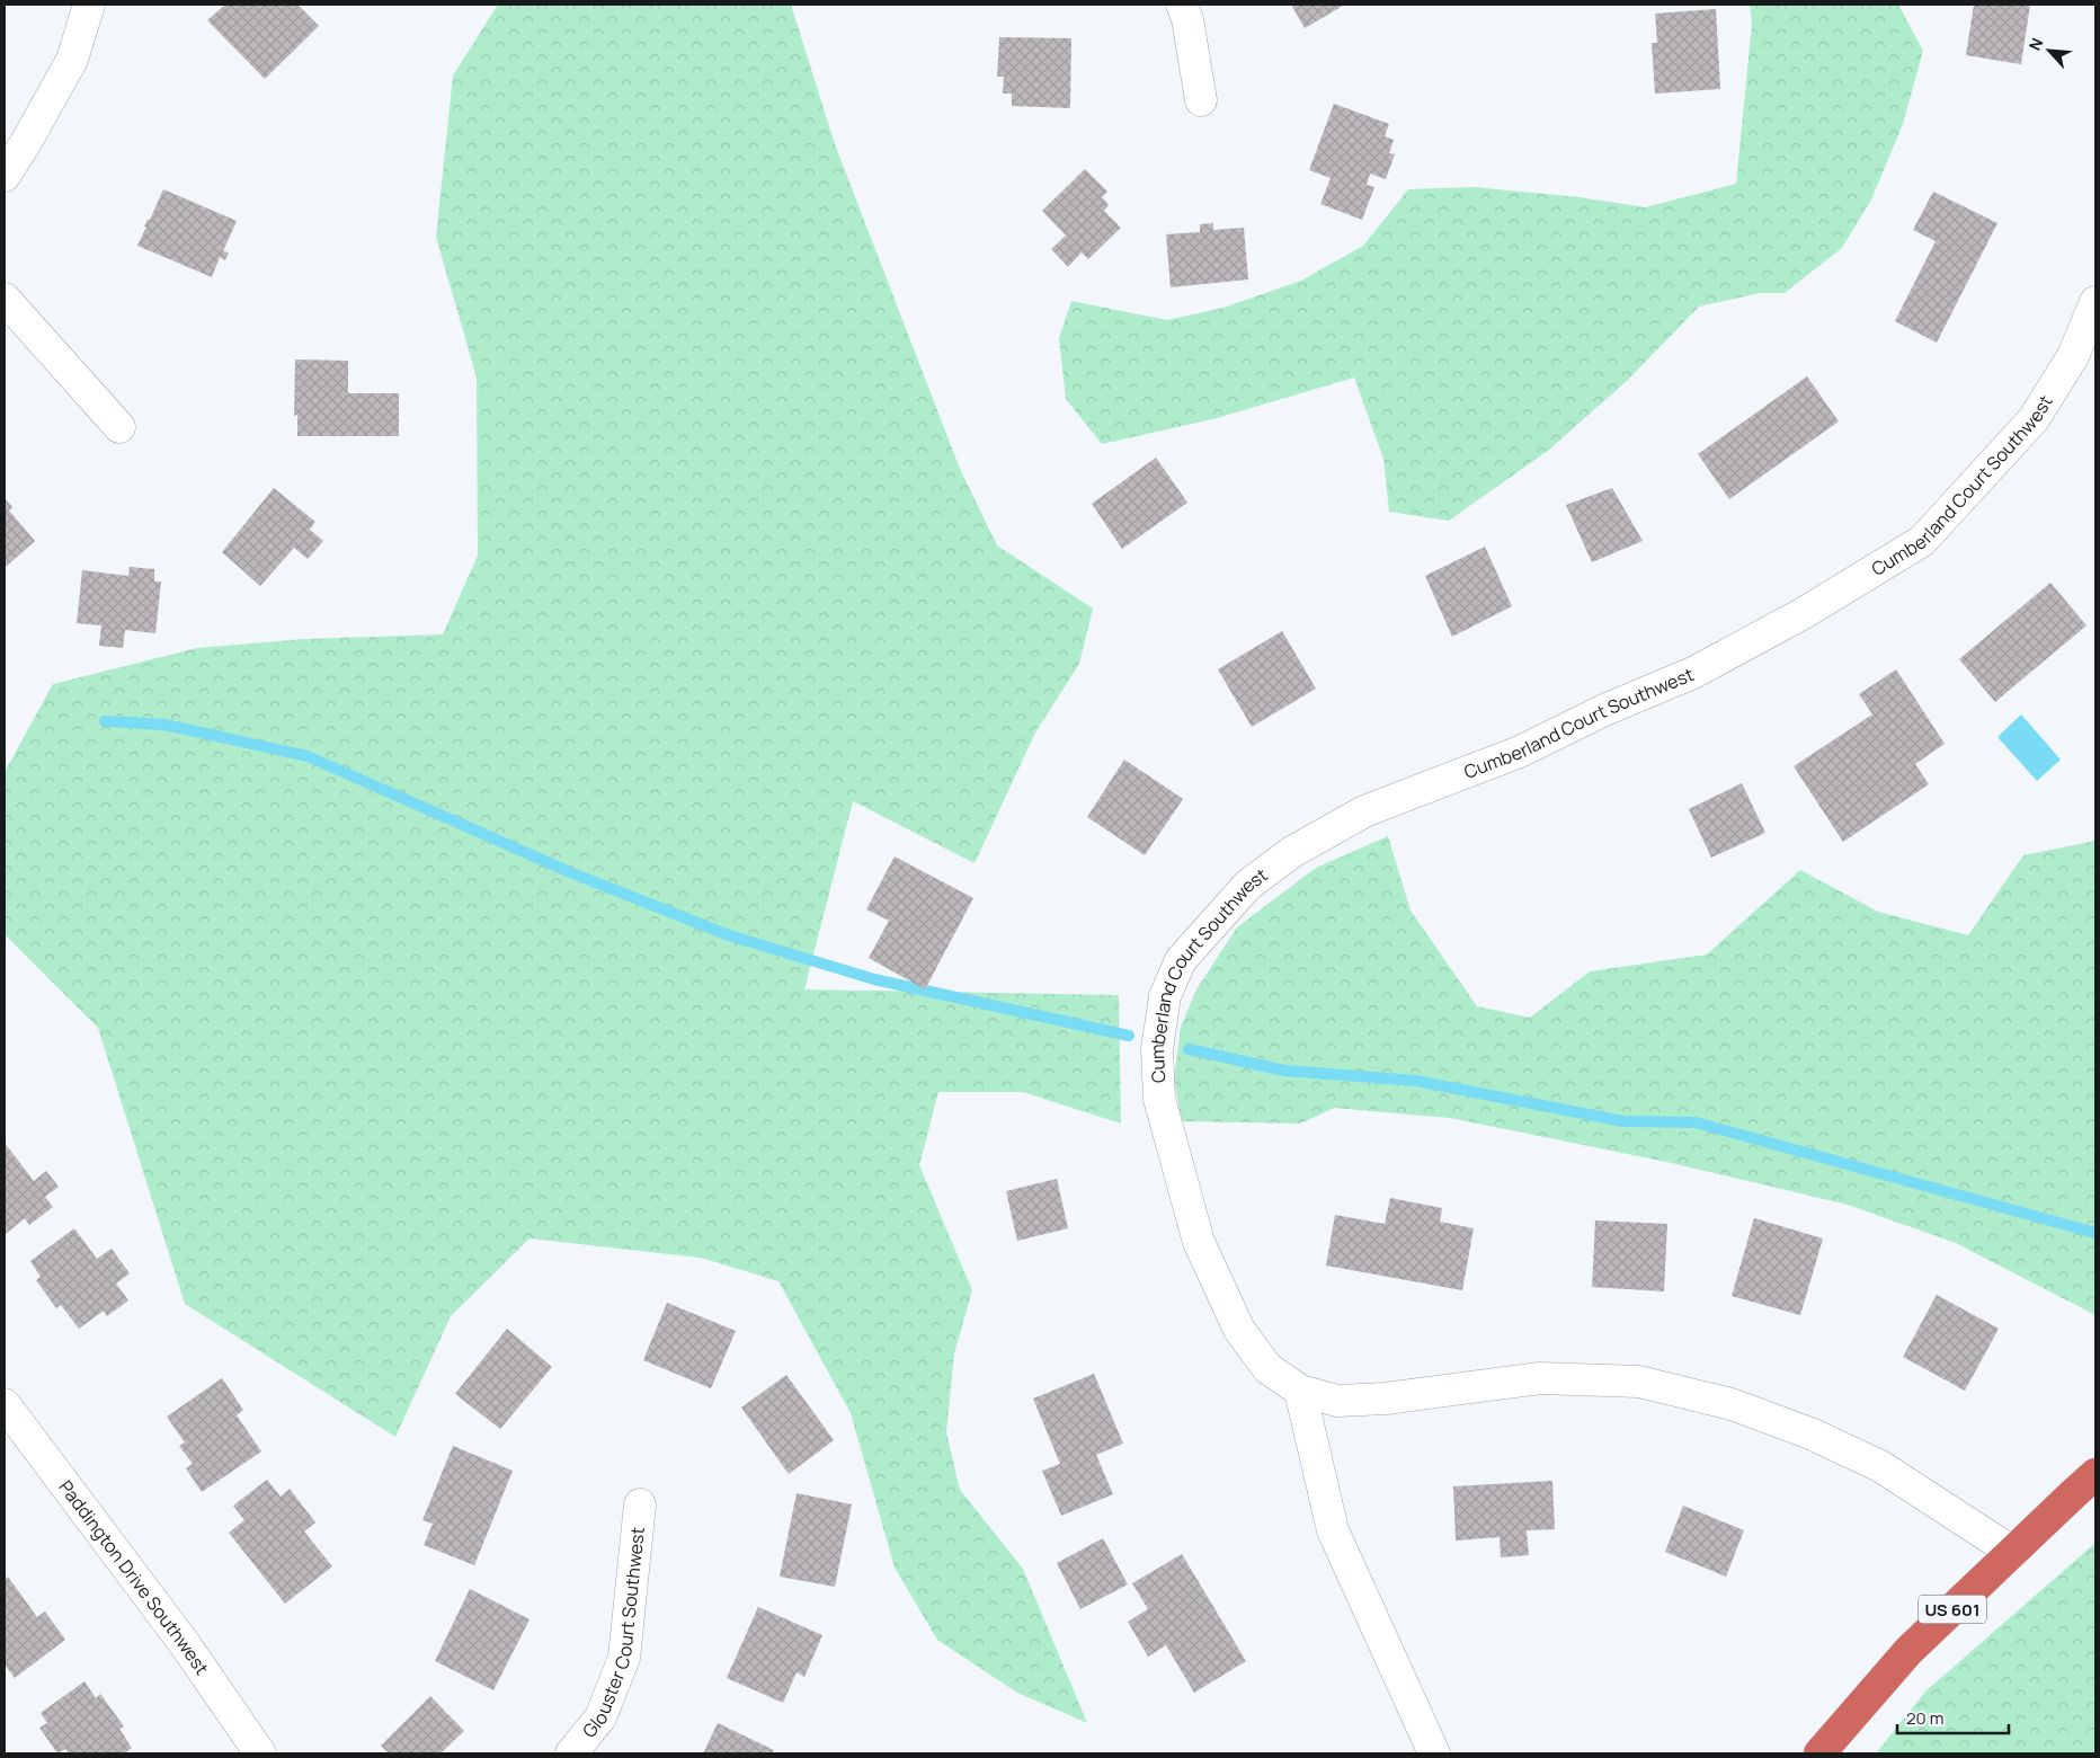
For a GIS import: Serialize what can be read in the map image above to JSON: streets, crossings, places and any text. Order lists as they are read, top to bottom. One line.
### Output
{"streets":{"highway":["US 601"],"street":["Cumberland Court Southwest","Paddington Drive Southwest","Glouster Court Southwest"]},"crossings":[["Cumberland Court Southwest","US 601"]],"scale_bar":"20 m","north":"top left"}
